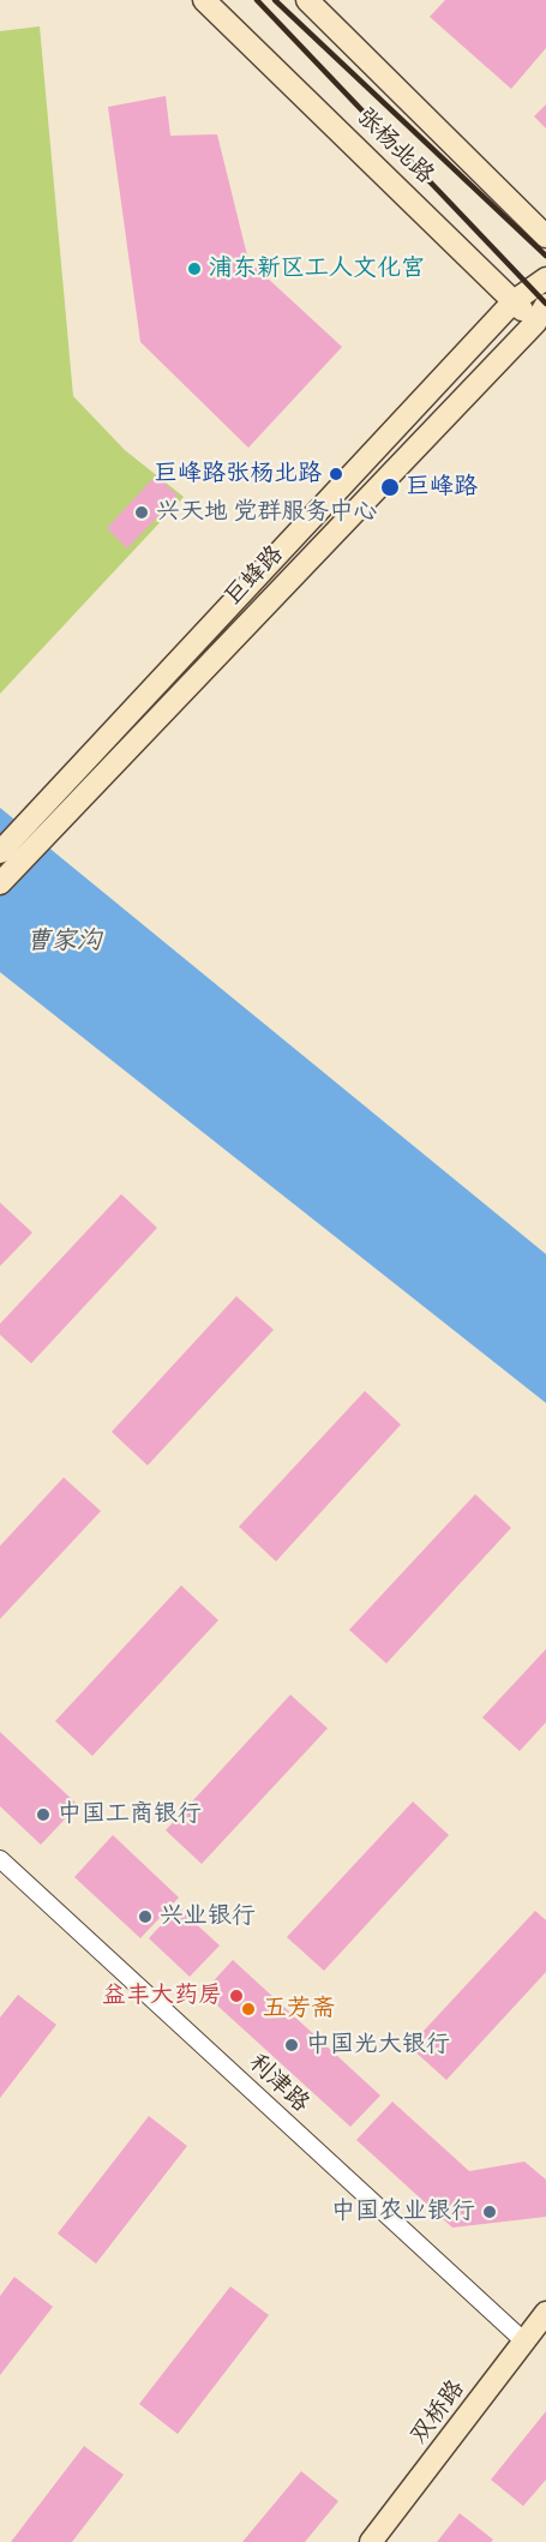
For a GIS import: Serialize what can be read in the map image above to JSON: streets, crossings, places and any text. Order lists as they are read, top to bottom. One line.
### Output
{"streets":{"main road":["张杨北路","巨蜂路","双桥路"],"street":["利津路"]},"crossings":[["张杨北路","巨蜂路"],["利津路","双桥路"]],"water":["曹家沟"],"places":["浦东新区工人文化宫","巨峰路张杨北路","巨峰路","兴天地 党群服务中心","中国工商银行","兴业银行","益丰大药房","五芳斋","中国光大银行","中国农业银行"]}
